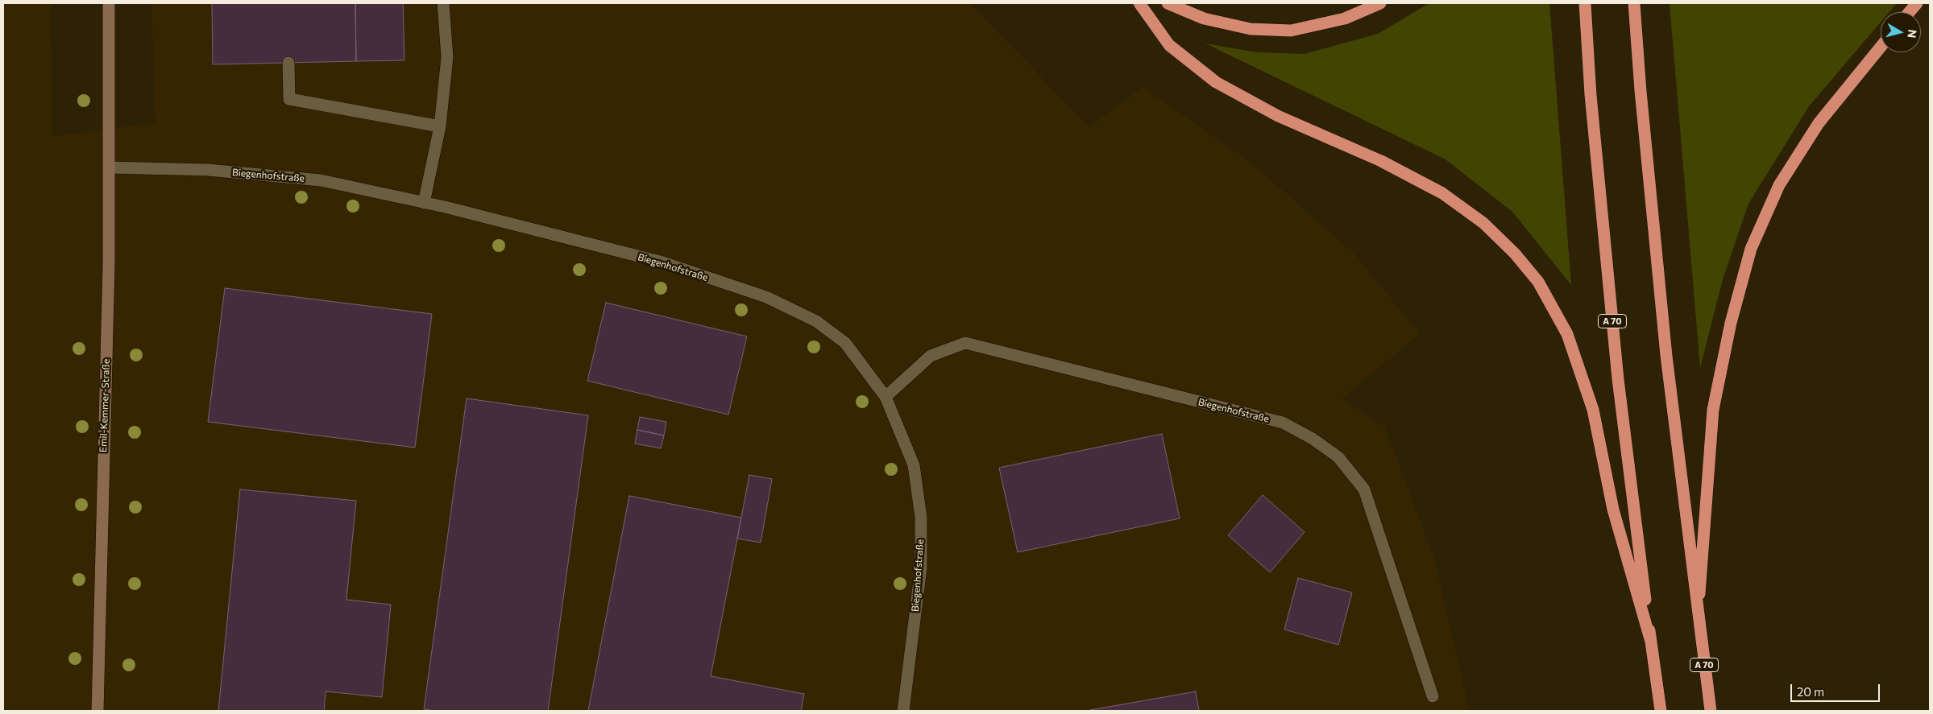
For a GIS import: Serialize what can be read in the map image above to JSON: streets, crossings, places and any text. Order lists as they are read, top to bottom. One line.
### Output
{"streets":{"highway":["A 70"],"street":["Biegenhofstraße","Emil-Kemmer-Straße"]},"crossings":[["Biegenhofstraße","Emil-Kemmer-Straße"]],"scale_bar":"20 m","north":"right"}
